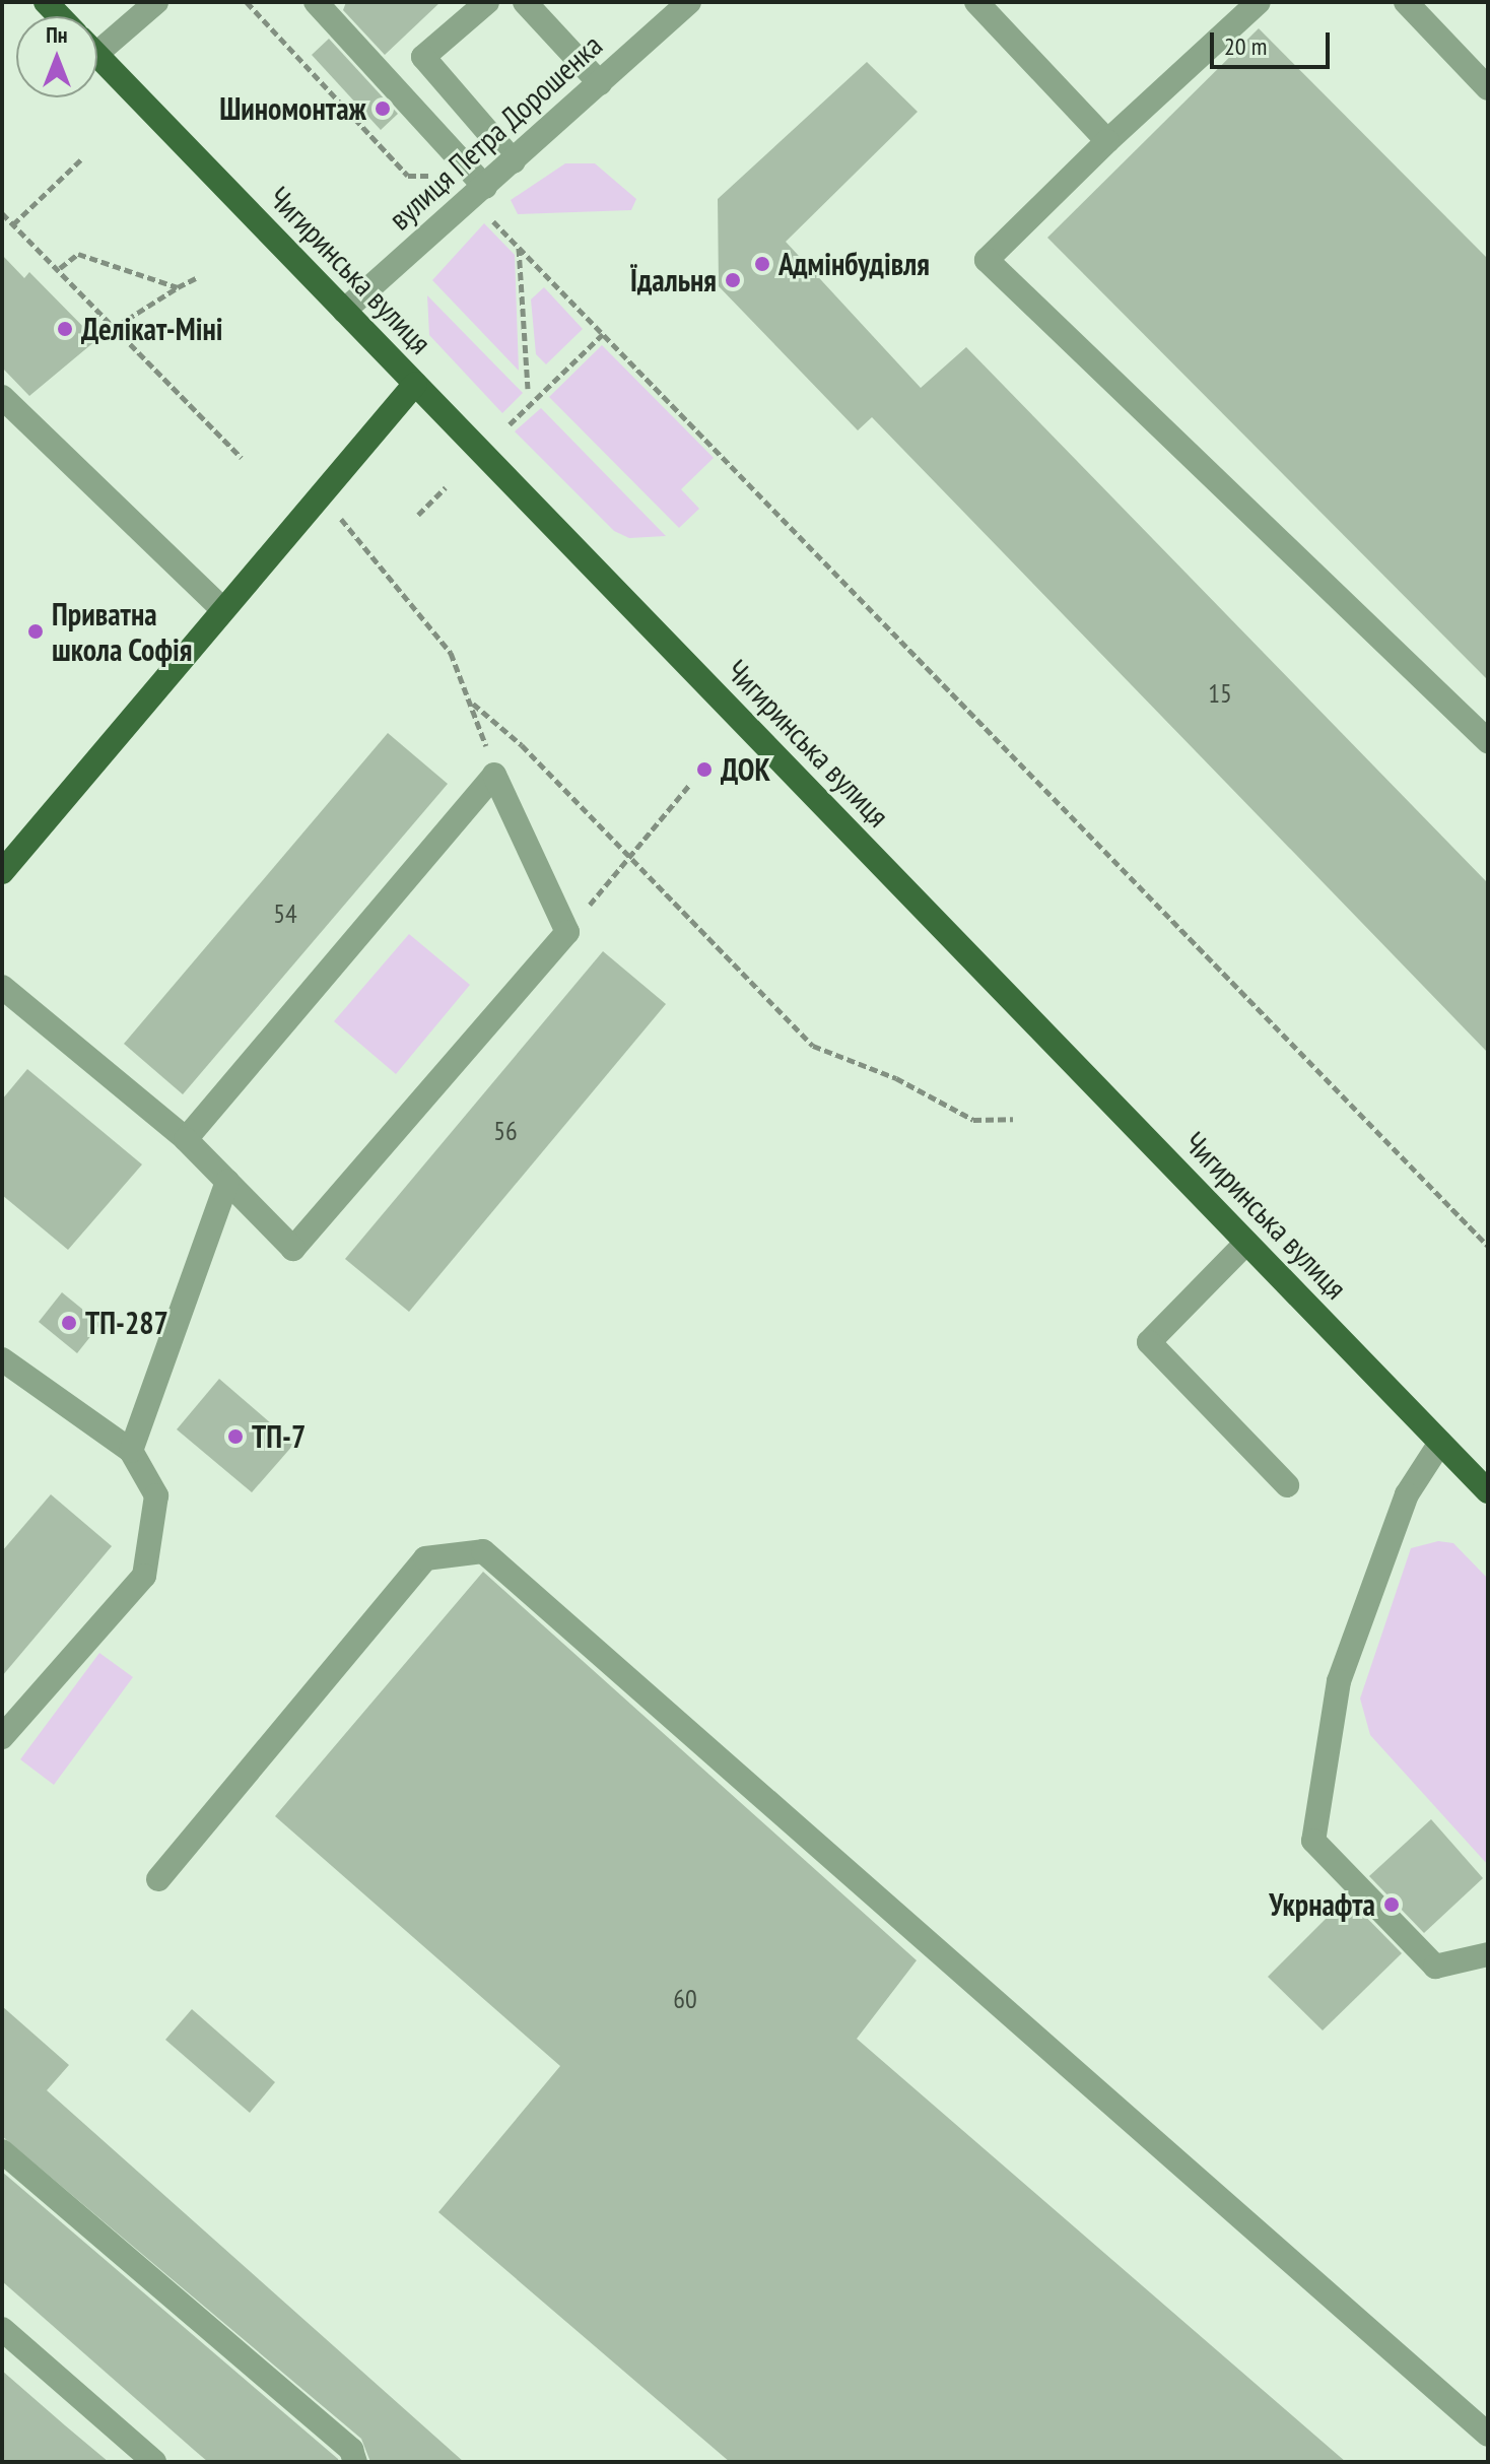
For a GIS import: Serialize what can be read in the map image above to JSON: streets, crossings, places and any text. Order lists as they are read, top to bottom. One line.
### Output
{"streets":{"main road":["Чигиринська вулиця"],"street":["вулиця Петра Дорошенка"]},"crossings":[["вулиця Петра Дорошенка","Чигиринська вулиця"]],"places":["Шиномонтаж","Адмінбудівля","Їдальня","Делікат-Міні","Приватна школа Софія","ДОК","ТП-287","ТП-7","Укрнафта"],"house_numbers":["15","54","56","60"],"scale_bar":"20 m","north":"top"}
